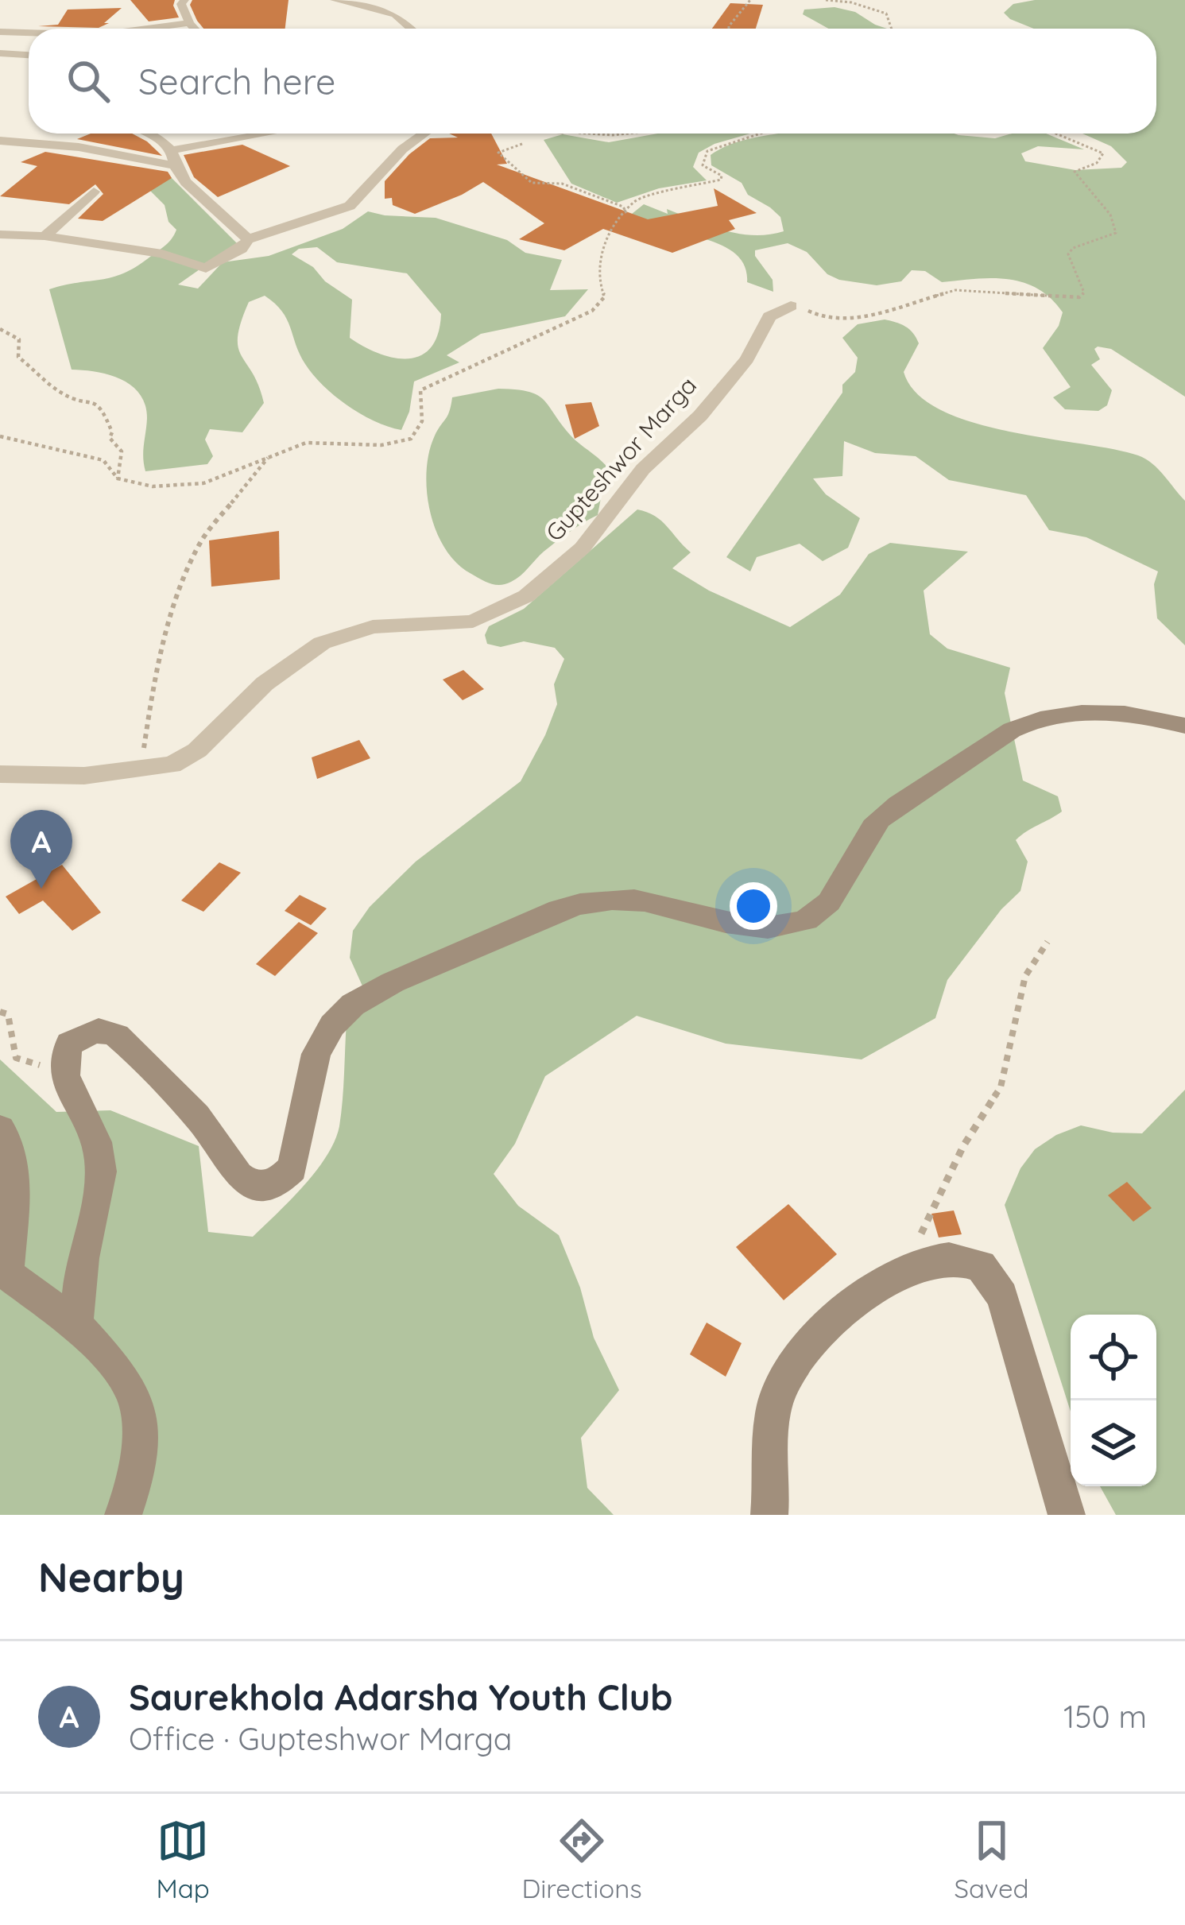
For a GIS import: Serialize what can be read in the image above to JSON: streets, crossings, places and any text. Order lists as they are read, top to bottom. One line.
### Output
{"streets":{"street":["Gupteshwor Marga"]},"page":{"search":"Search here","pins":"A","heading":"Nearby","list":[{"mark":"A","name":"Saurekhola Adarsha Youth Club","note":"Office · Gupteshwor Marga","value":"150 m"}],"nav":["Map","Directions","Saved"]}}
